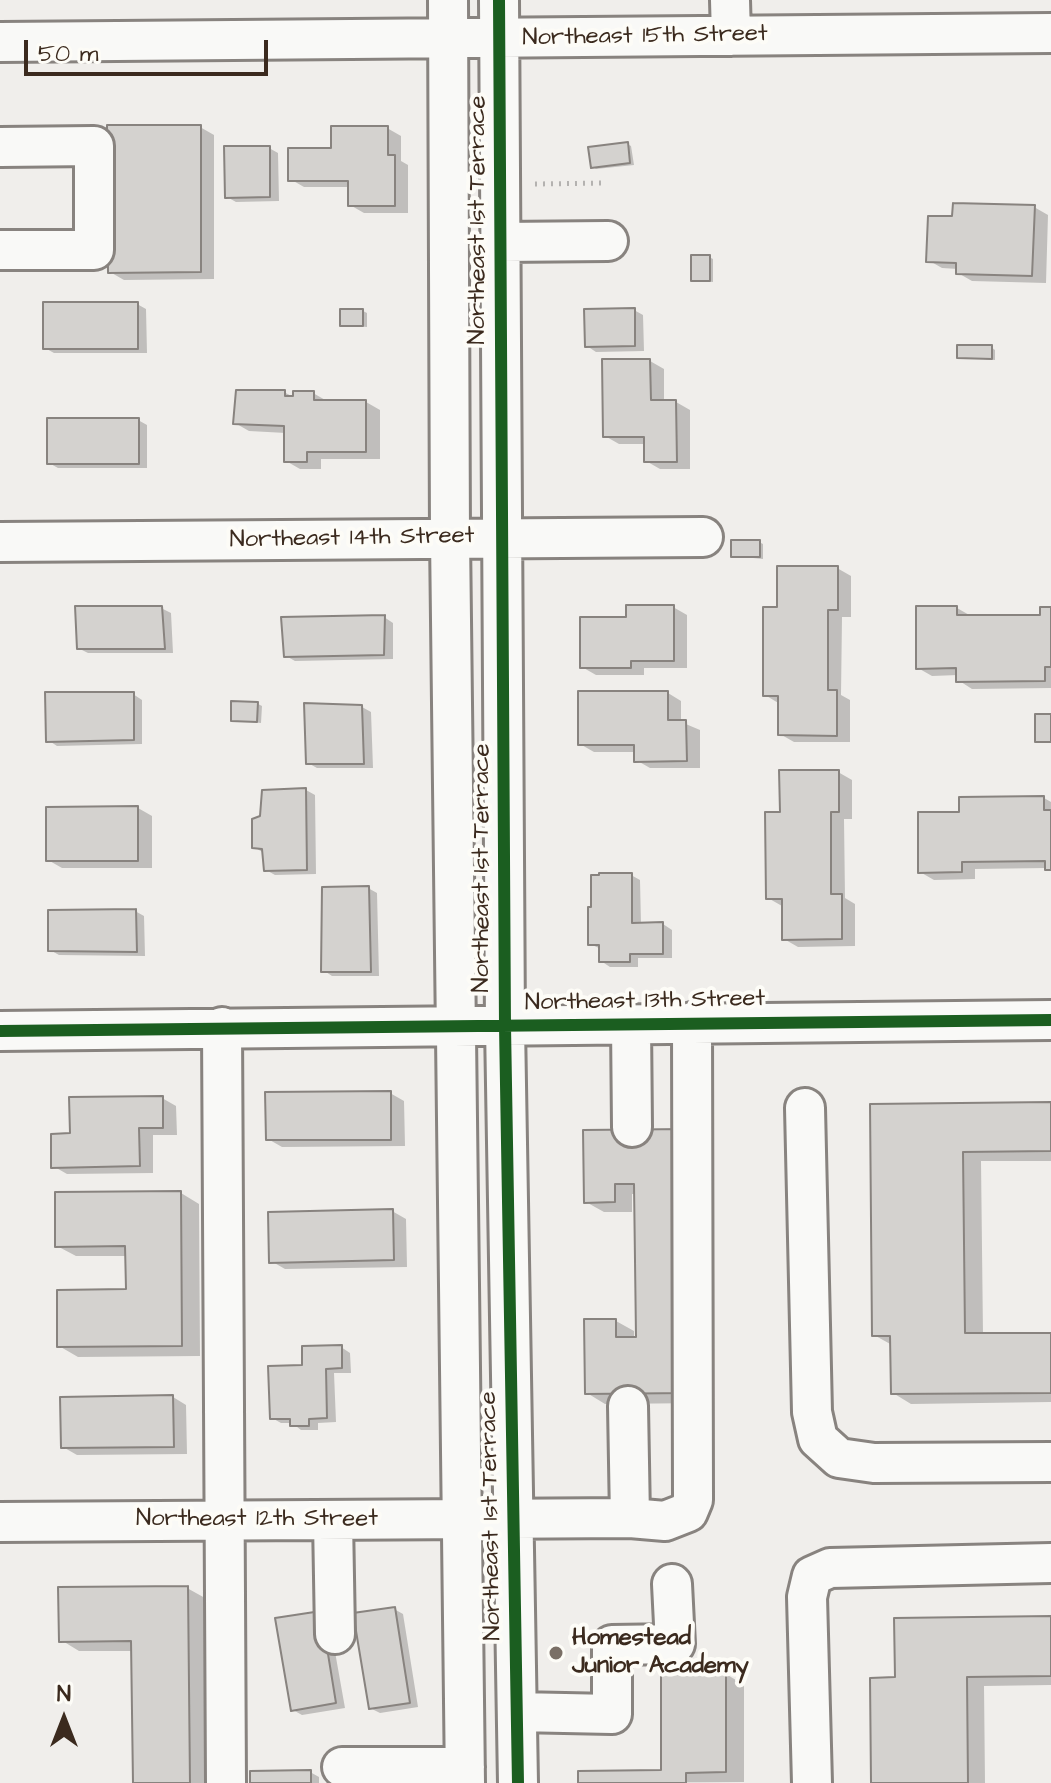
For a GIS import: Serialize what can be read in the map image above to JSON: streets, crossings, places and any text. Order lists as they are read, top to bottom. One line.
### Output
{"streets":{"street":["Northeast 15th Street","Northeast 1st Terrace","Northeast 14th Street","Northeast 13th Street","Northeast 12th Street"]},"crossings":[["Northeast 15th Street","Northeast 1st Terrace"],["Northeast 1st Terrace","Northeast 14th Street"],["Northeast 1st Terrace","Northeast 13th Street"],["Northeast 1st Terrace","Northeast 12th Street"],["Northeast 13th Street","Northeast 12th Street"]],"places":["Homestead Junior Academy"],"scale_bar":"50 m","north":"top"}
